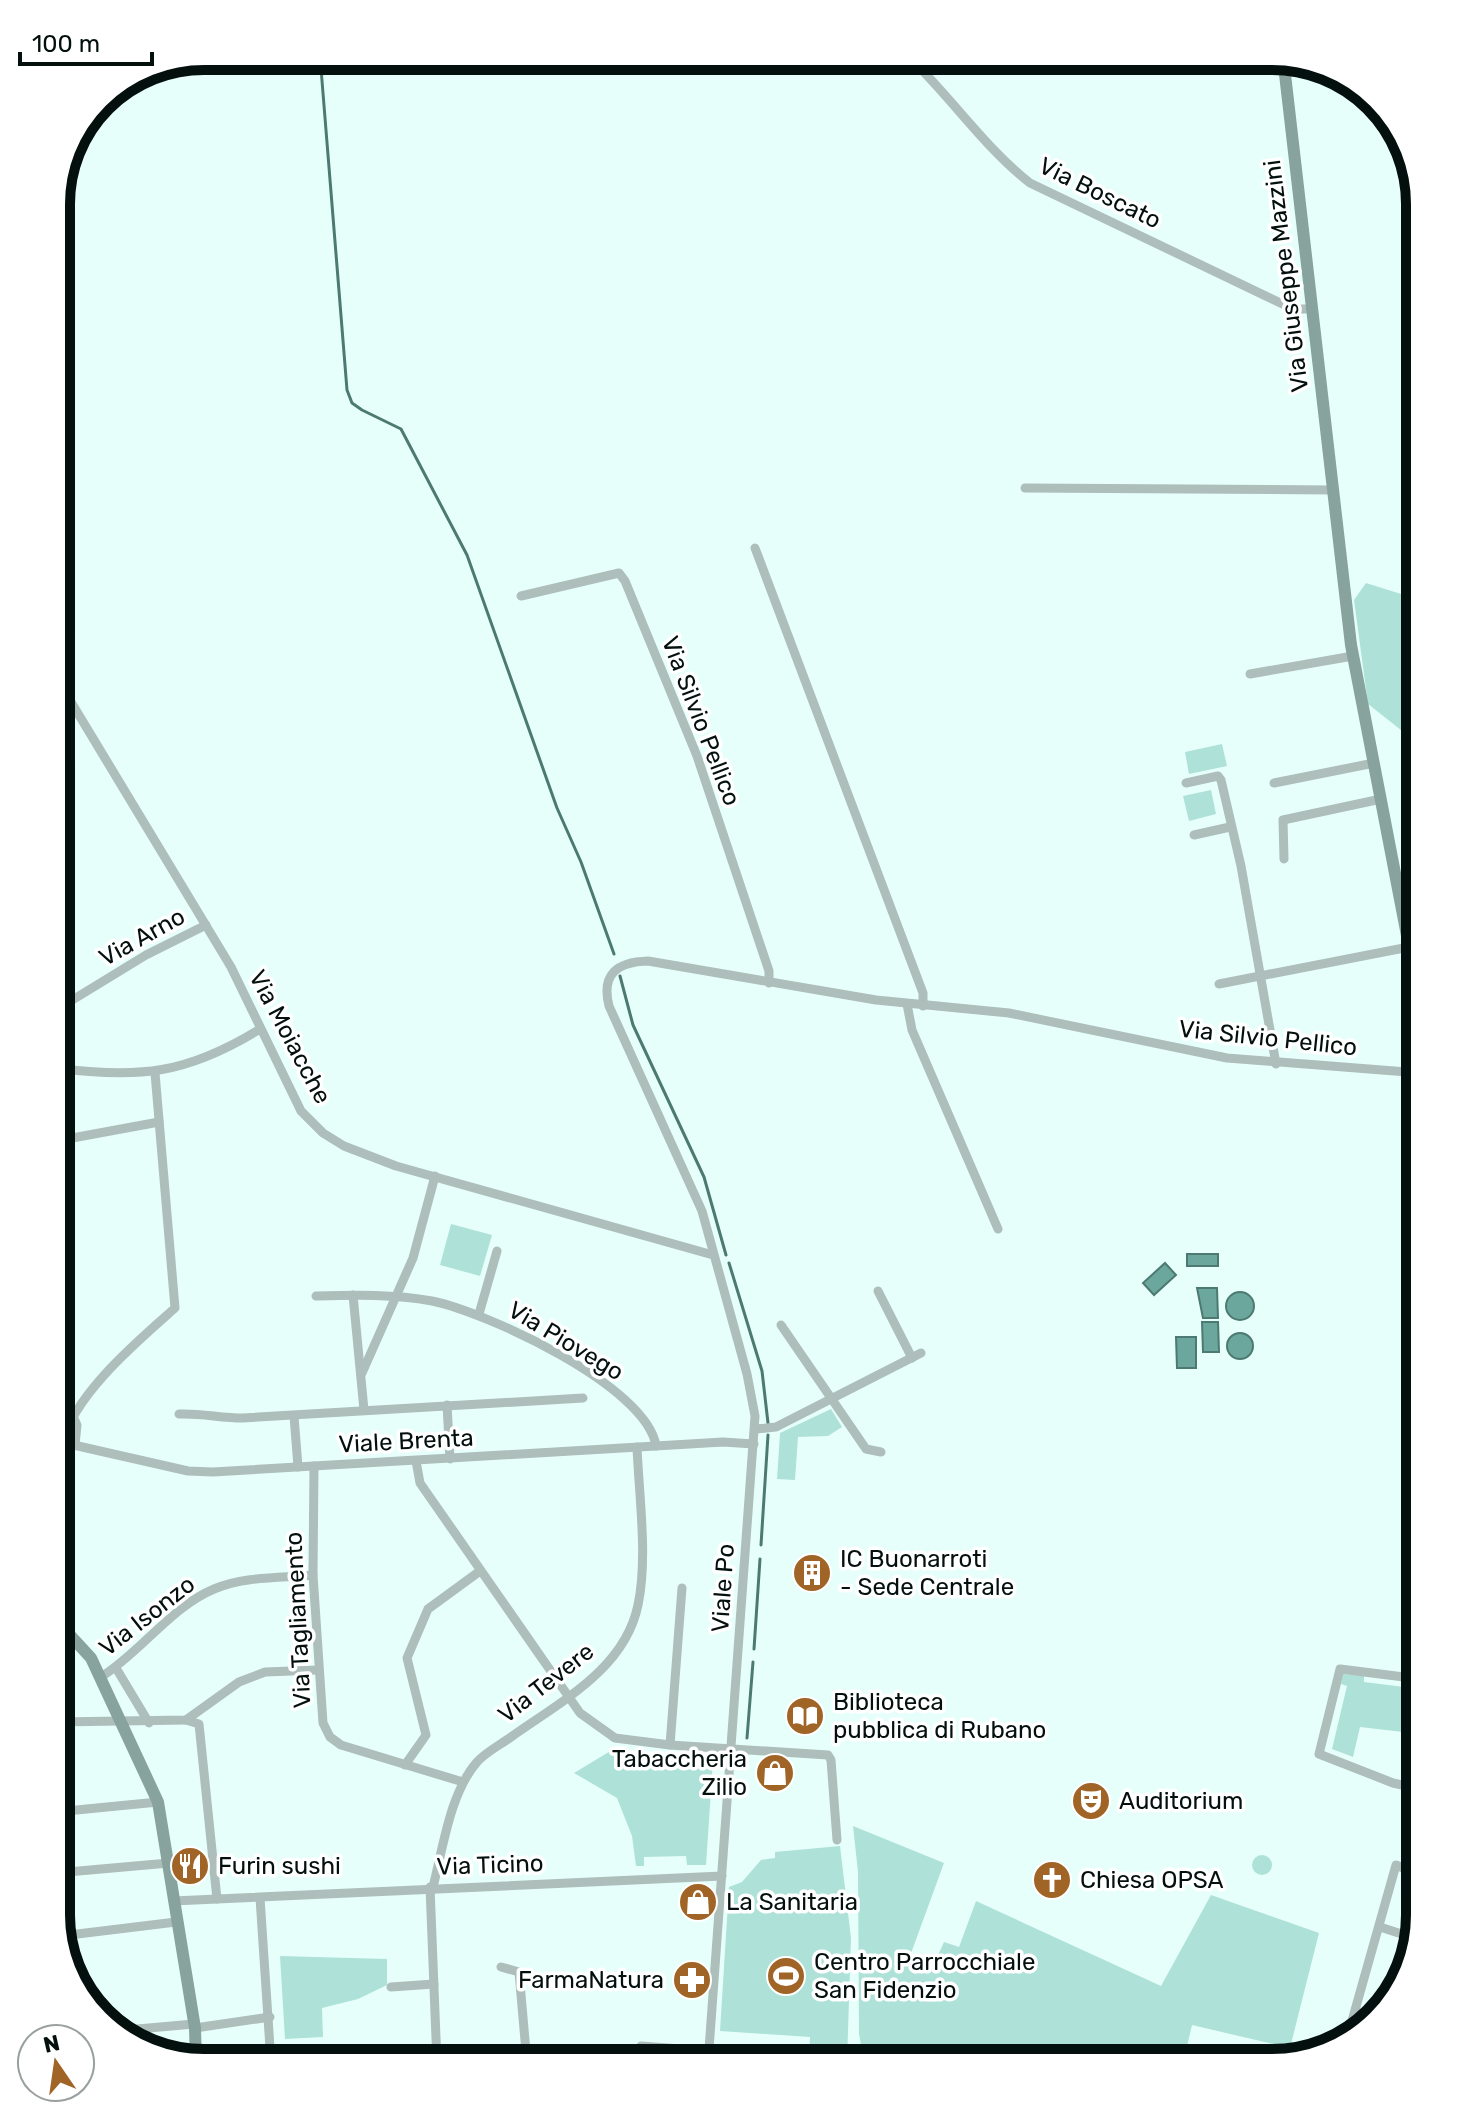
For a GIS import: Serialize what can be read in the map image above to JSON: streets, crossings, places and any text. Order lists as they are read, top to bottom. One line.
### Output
{"streets":{"main road":["Via Giuseppe Mazzini"],"street":["Via Boscato","Via Silvio Pellico","Via Arno","Via Moiacche","Via Piovego","Viale Brenta","Viale Po","Via Isonzo","Via Tagliamento","Via Tevere","Via Ticino"]},"crossings":[["Via Boscato","Via Giuseppe Mazzini"],["Via Silvio Pellico","Via Moiacche"],["Via Silvio Pellico","Viale Po"],["Via Arno","Via Moiacche"],["Via Moiacche","Viale Po"],["Via Piovego","Viale Brenta"],["Viale Brenta","Viale Po"],["Viale Brenta","Via Tagliamento"],["Viale Brenta","Via Tevere"],["Viale Po","Via Ticino"],["Via Isonzo","Via Tagliamento"],["Via Tagliamento","Via Tevere"],["Via Tevere","Via Ticino"]],"places":{"building":["IC Buonarroti - Sede Centrale"],"library":["Biblioteca pubblica di Rubano"],"shop":["Tabaccheria Zilio","La Sanitaria"],"theatre":["Auditorium"],"restaurant":["Furin sushi"],"church":["Chiesa OPSA"],"sports":["Centro Parrocchiale San Fidenzio"],"pharmacy":["FarmaNatura"]},"scale_bar":"100 m","north":"top"}
